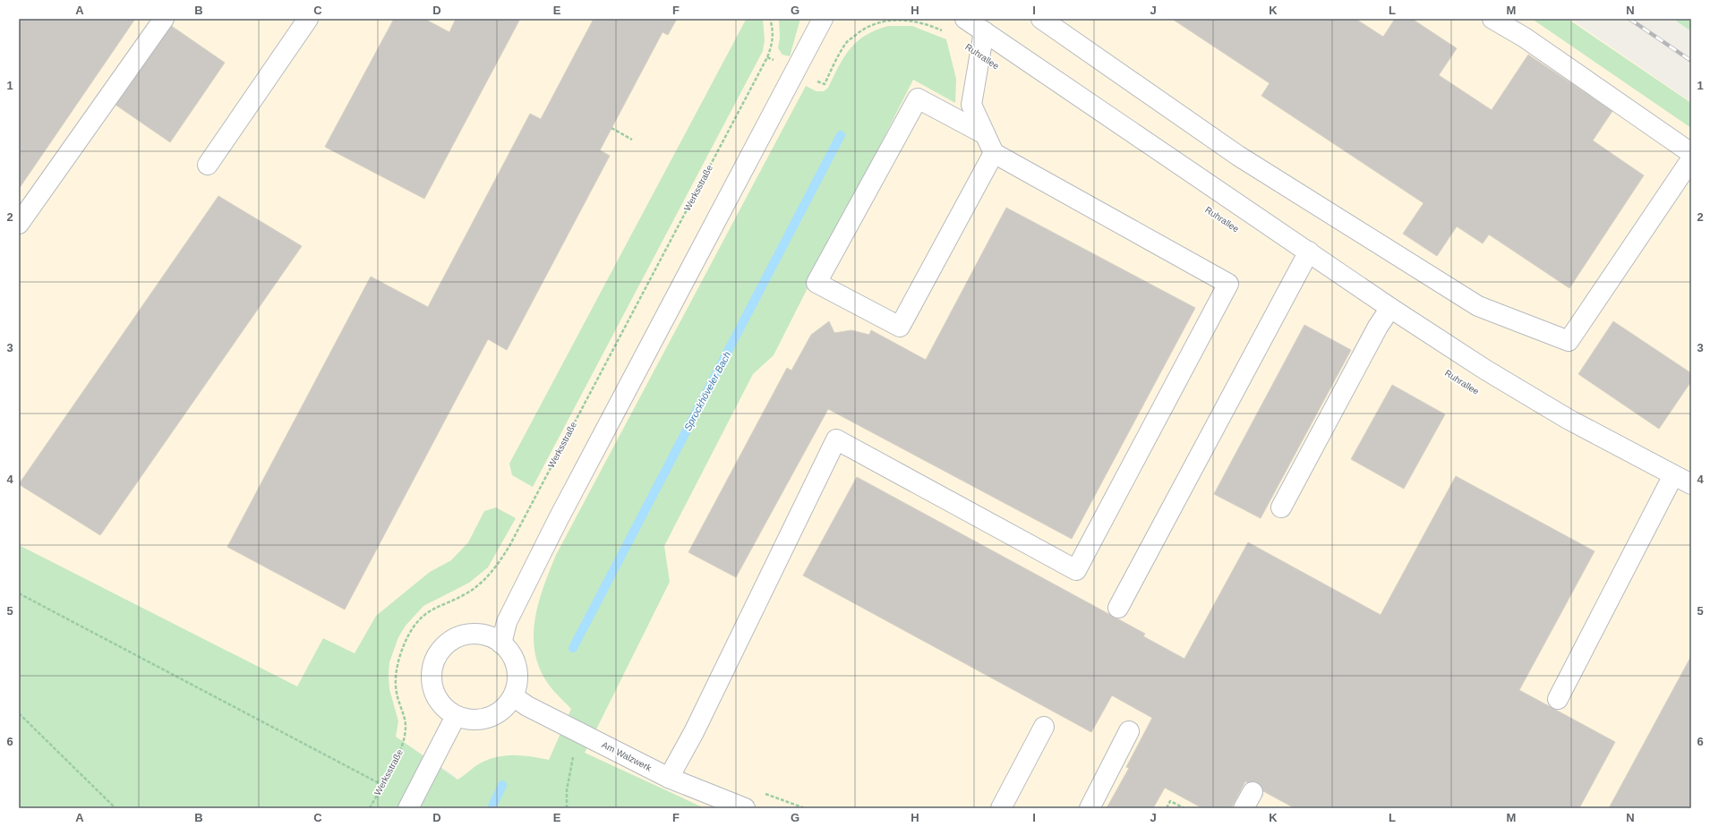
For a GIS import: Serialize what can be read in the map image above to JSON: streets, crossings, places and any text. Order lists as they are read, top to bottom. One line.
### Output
{"streets":{"street":["Am Walzwerk"],"path":["Werksstraße"]},"water":["Sprockhöveler Bach"],"grid":{"columns":["A","B","C","D","E","F","G","H","I","J","K","L","M","N"],"rows":["1","2","3","4","5","6"]}}
